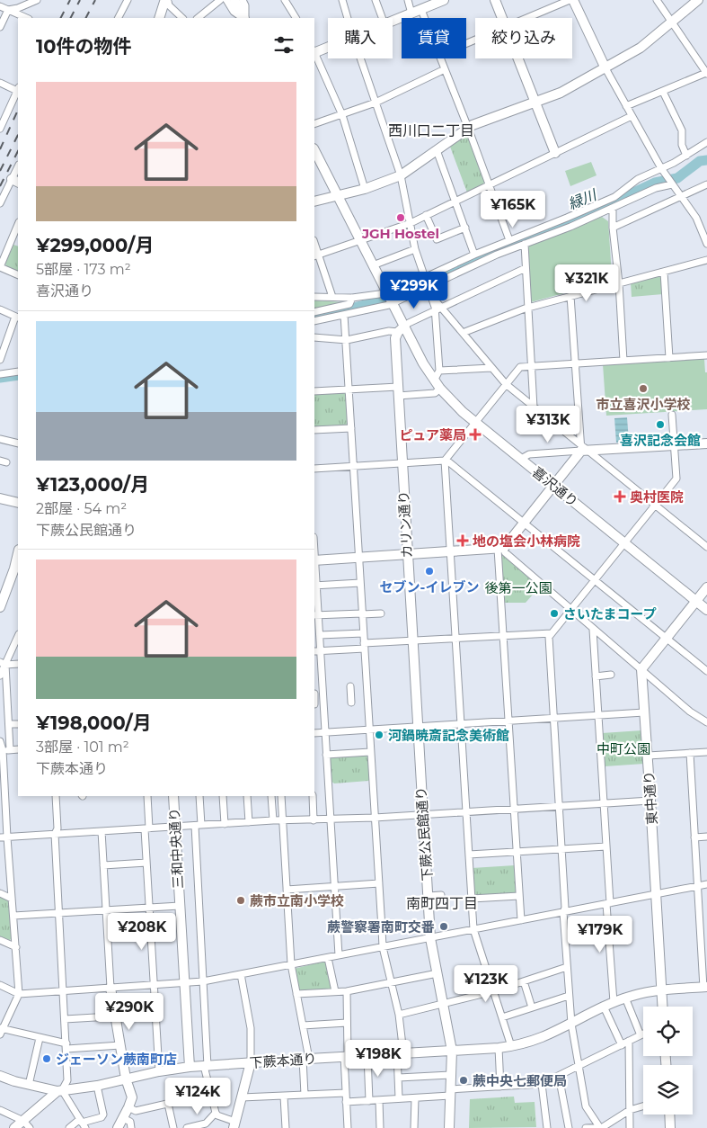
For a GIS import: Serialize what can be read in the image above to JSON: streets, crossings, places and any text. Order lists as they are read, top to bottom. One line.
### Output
{"streets":{"street":["喜沢通り","カリン通り","東中通り","下蕨公民館通り","三和中央通り","下蕨本通り"]},"crossings":[["喜沢通り","カリン通り"],["カリン通り","下蕨公民館通り"],["東中通り","下蕨本通り"],["下蕨公民館通り","下蕨本通り"],["三和中央通り","下蕨本通り"]],"districts":["西川口二丁目","南町四丁目"],"water":["緑川"],"parks":["後第一公園","中町公園"],"places":{"other":["JGH Hostel","市立喜沢小学校","喜沢記念会館","セブン-イレブン","さいたまコープ","河鍋暁斎記念美術館","蕨市立南小学校","蕨警察署南町交番","ジェーソン蕨南町店","蕨中央七郵便局"],"health":["ピュア薬局","奥村医院","地の塩会小林病院"]},"page":{"chip":["購入","賃貸","絞り込み"],"heading":"10件の物件","list":[{"name":"¥299,000/月","note":"5部屋 · 173 m² · 喜沢通り"},{"name":"¥123,000/月","note":"2部屋 · 54 m² · 下蕨公民館通り"},{"name":"¥198,000/月","note":"3部屋 · 101 m² · 下蕨本通り"}],"price":["¥165K","¥321K","¥299K","¥313K","¥208K","¥179K","¥123K","¥290K","¥198K","¥124K"]}}
